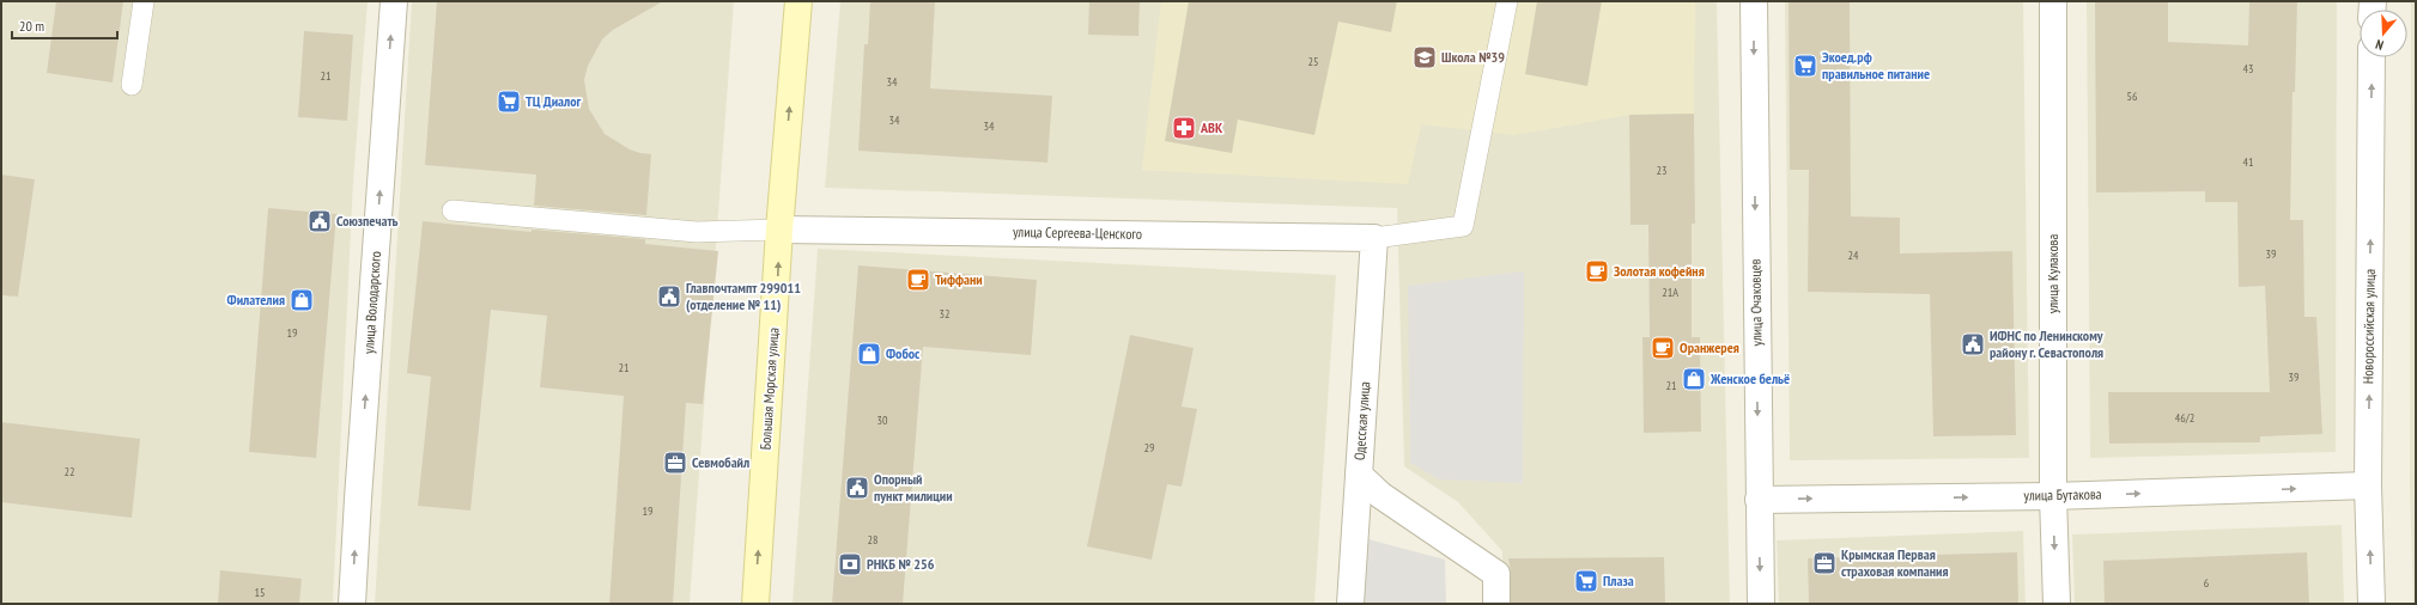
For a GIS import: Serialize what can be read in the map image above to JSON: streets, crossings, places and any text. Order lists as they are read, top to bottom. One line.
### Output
{"streets":{"main road":["Большая Морская улица"],"street":["улица Сергеева-Ценского","улица Кулакова","улица Володарского","улица Очаковцев","Новороссийская улица","Одесская улица","улица Бутакова"]},"crossings":[["улица Сергеева-Ценского","Большая Морская улица"],["улица Сергеева-Ценского","Одесская улица"],["улица Кулакова","улица Бутакова"],["улица Очаковцев","улица Бутакова"],["Новороссийская улица","улица Бутакова"]],"one_way":["улица Володарского","улица Очаковцев","Новороссийская улица","Большая Морская улица","улица Бутакова"],"places":{"school or university":["Школа №39"],"supermarket":["Экоед.рф правильное питание","ТЦ Диалог","Плаза"],"pharmacy":["АВК"],"public building":["Союзпечать","Главпочтампт 299011 (отделение № 11)","ИФНС по Ленинскому району г. Севастополя","Опорный пункт милиции"],"cafe":["Золотая кофейня","Тиффани","Оранжерея"],"shop":["Филателия","Фобос","Женское бельё"],"office":["Севмобайл","Крымская Первая страховая компания"],"bank":["РНКБ № 256"]},"house_numbers":["25","43","21","34","56","34","34","41","23","39","24","21А","32","19","21","39","21","46/2","30","29","22","19","28","6","15"],"scale_bar":"20 m","north":"bottom"}
